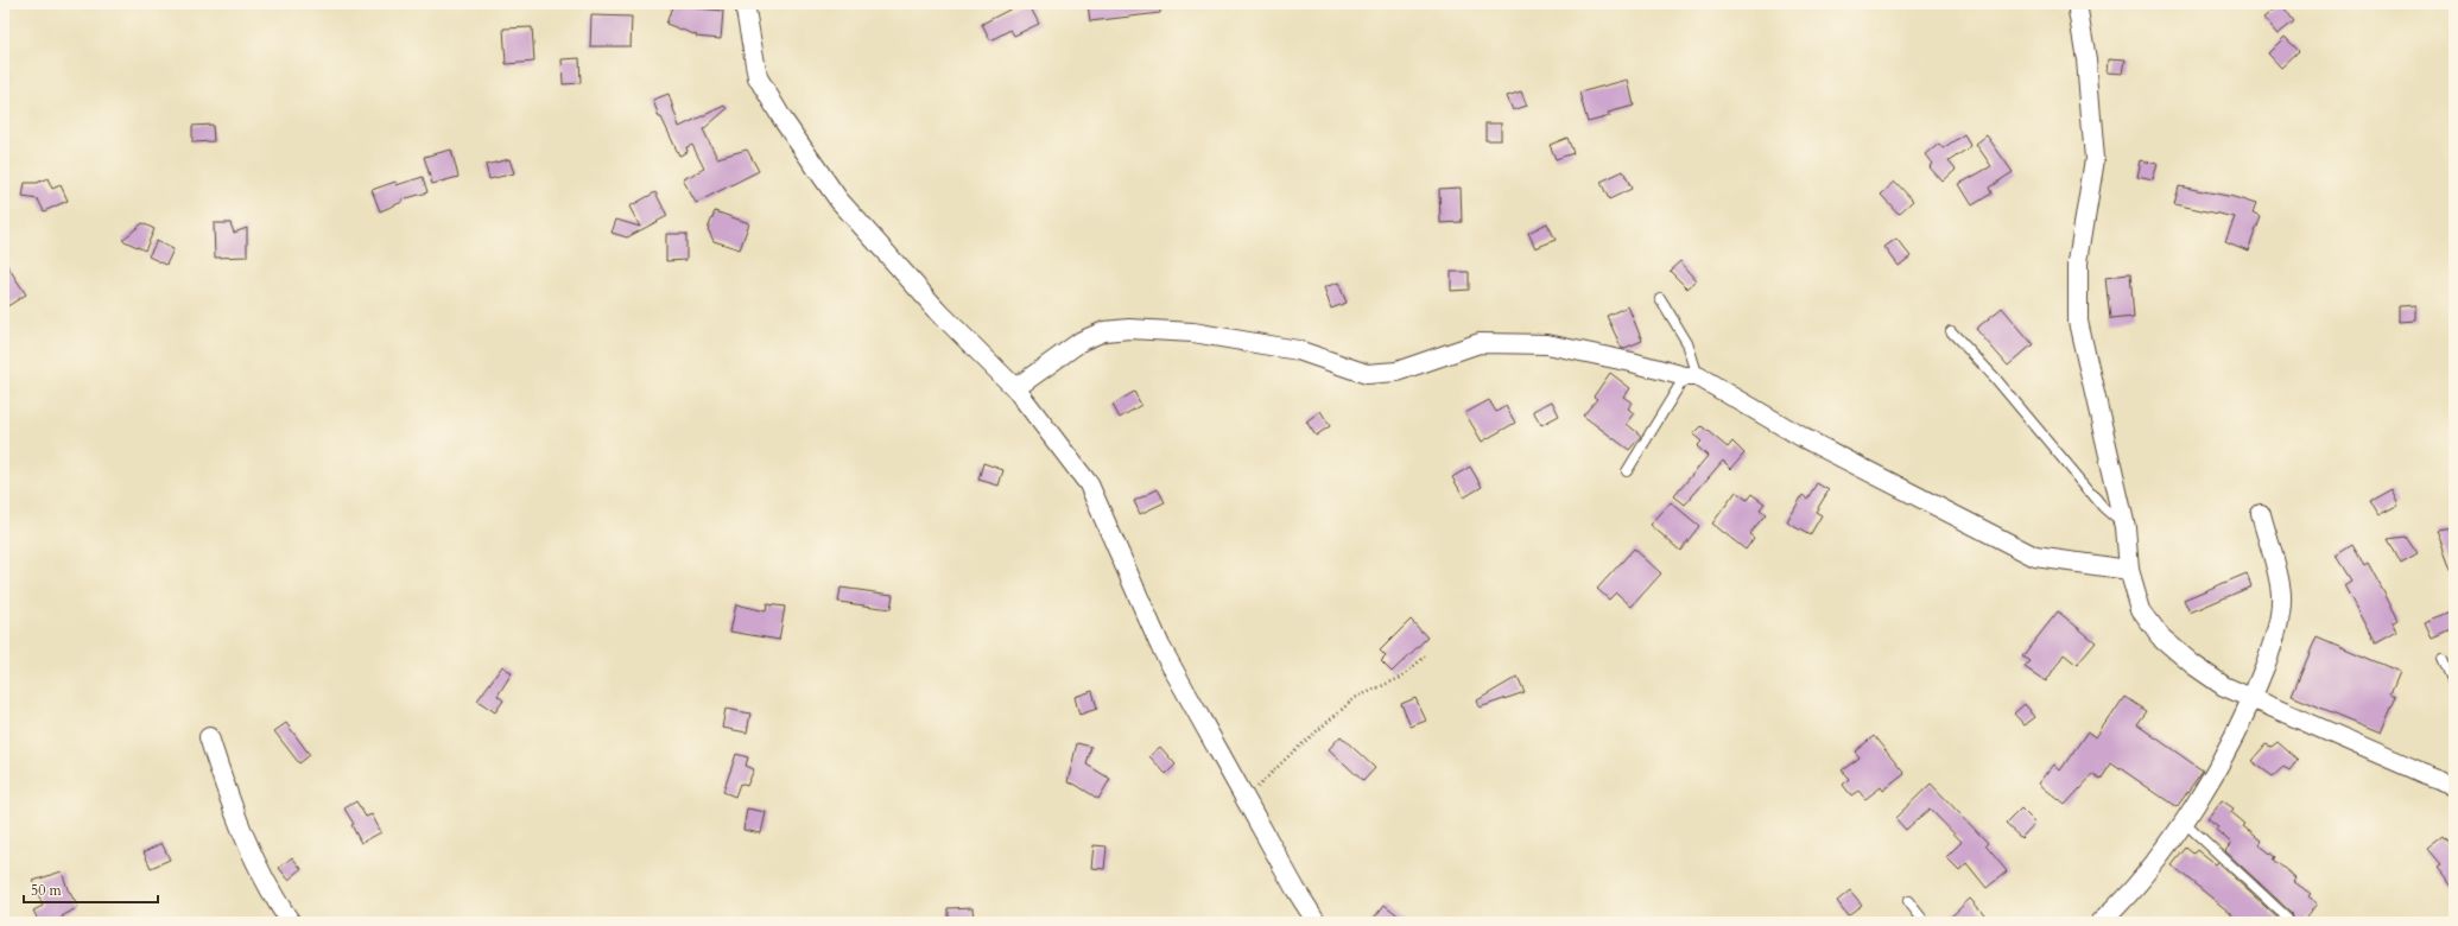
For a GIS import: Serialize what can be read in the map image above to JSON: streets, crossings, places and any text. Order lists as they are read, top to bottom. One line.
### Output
{"scale_bar":"50 m"}
